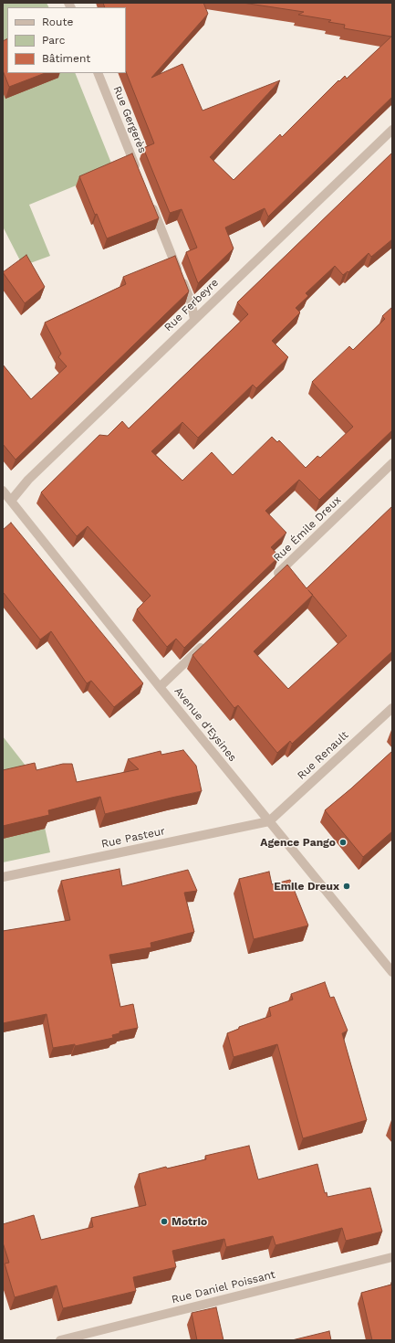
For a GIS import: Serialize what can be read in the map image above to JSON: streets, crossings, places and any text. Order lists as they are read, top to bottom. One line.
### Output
{"streets":{"street":["Rue Gergerès","Rue Ferbeyre","Rue Émile Dreux","Avenue d'Eysines","Rue Renault","Rue Pasteur","Rue Daniel Poissant"]},"crossings":[["Rue Ferbeyre","Avenue d'Eysines"],["Avenue d'Eysines","Rue Renault"],["Avenue d'Eysines","Rue Pasteur"],["Rue Renault","Rue Pasteur"]],"places":["Agence Pango","Emile Dreux","Motrio"],"legend":["Route","Parc","Bâtiment"]}
